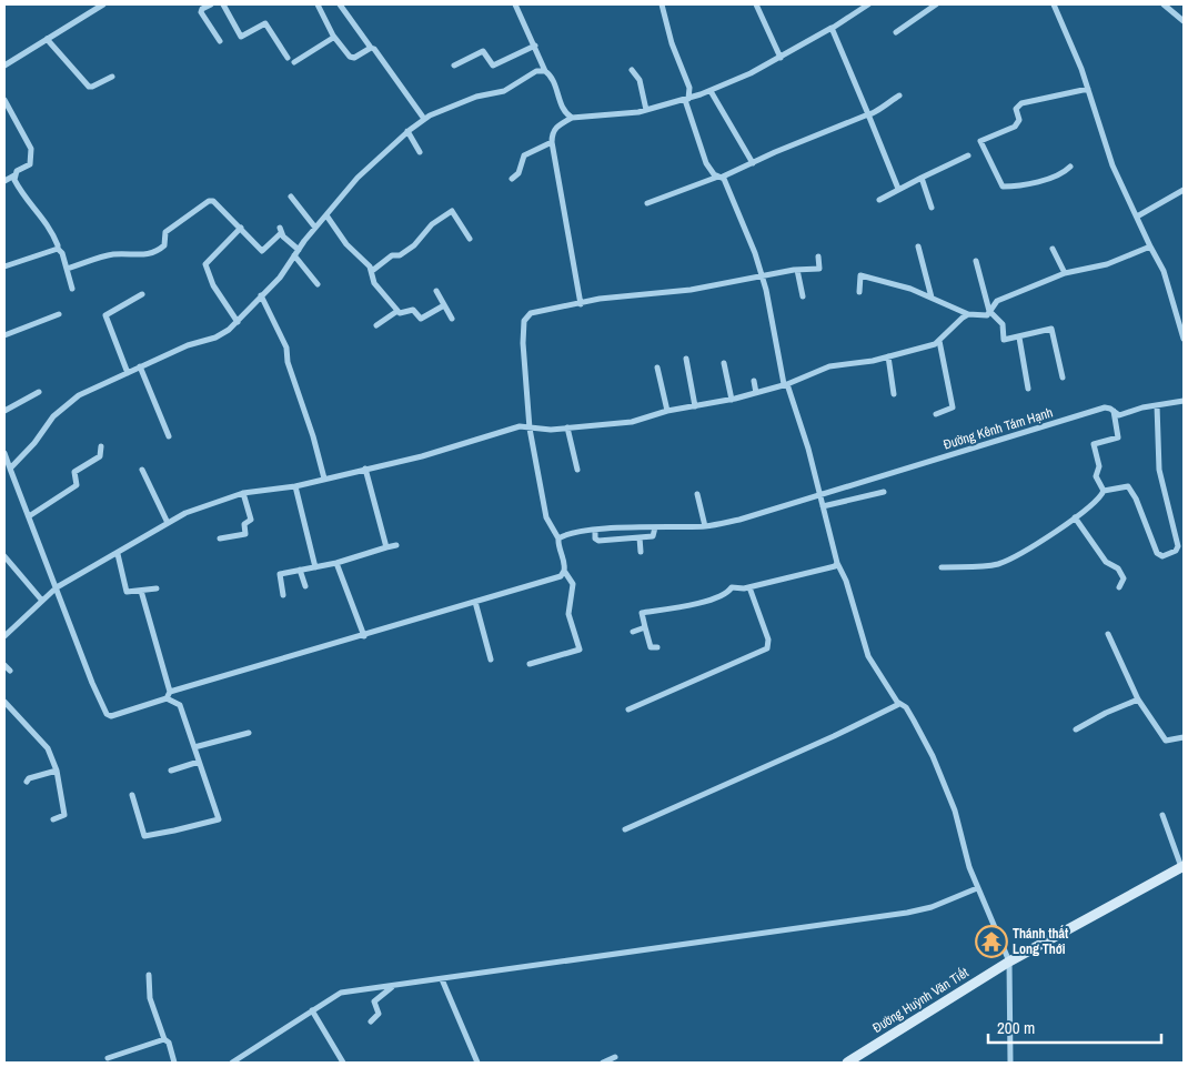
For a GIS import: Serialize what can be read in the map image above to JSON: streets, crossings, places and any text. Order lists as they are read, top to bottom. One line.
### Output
{"streets":{"street":["Đường Kênh Tám Hạnh","Đường Huỳnh Văn Tiết"]},"places":{"temple":["Thánh thất Long Thới"]},"scale_bar":"200 m"}
